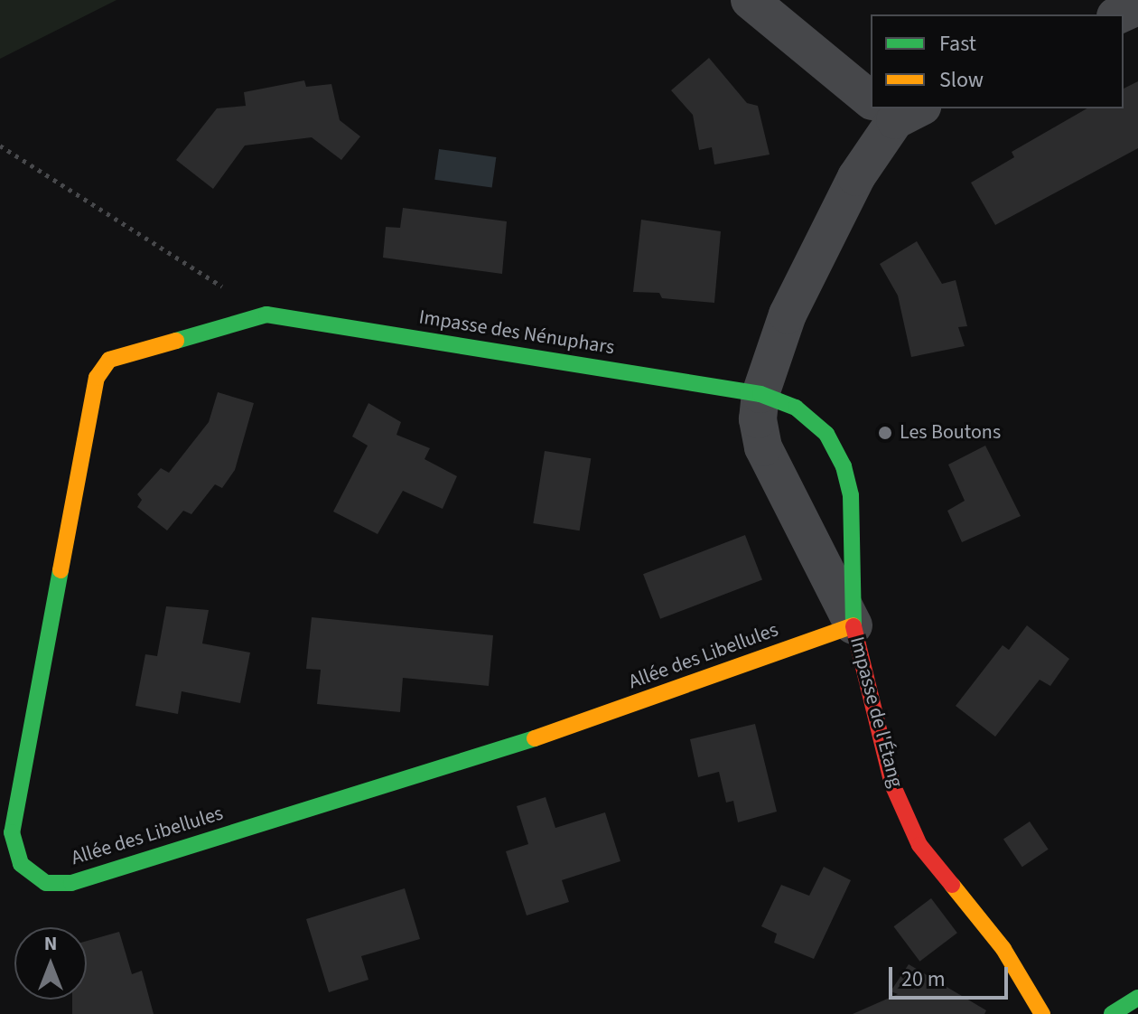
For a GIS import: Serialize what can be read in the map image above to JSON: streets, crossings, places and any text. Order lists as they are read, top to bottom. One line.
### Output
{"streets":{"street":["Impasse des Nénuphars","Allée des Libellules","Impasse de l'Étang"]},"crossings":[["Impasse des Nénuphars","Allée des Libellules"],["Impasse des Nénuphars","Impasse de l'Étang"],["Allée des Libellules","Impasse de l'Étang"]],"places":["Les Boutons"],"legend":["Fast","Slow"],"scale_bar":"20 m","north":"top"}
